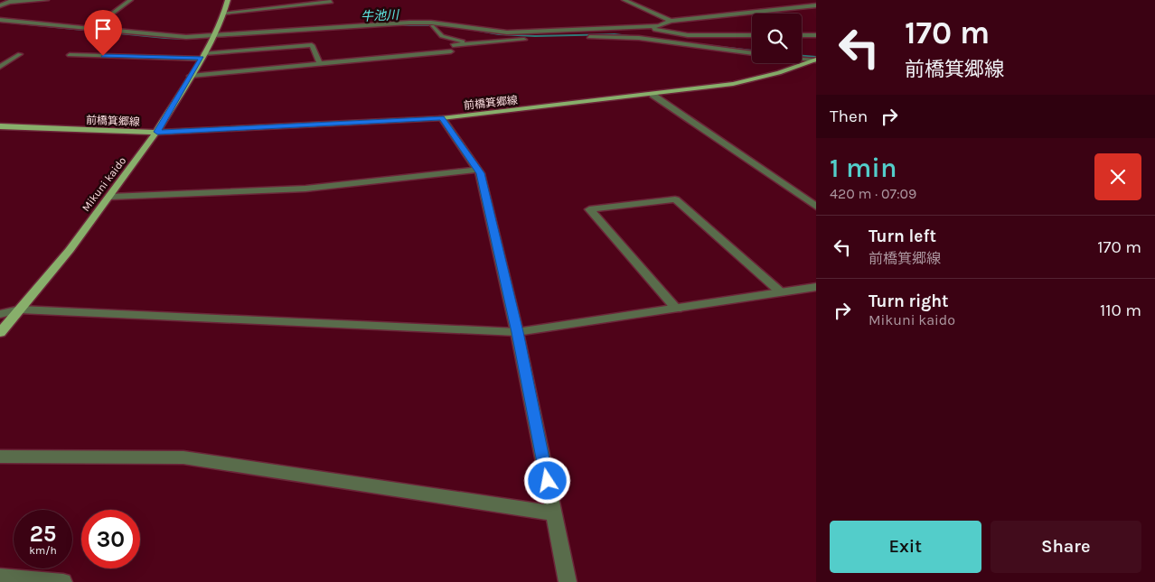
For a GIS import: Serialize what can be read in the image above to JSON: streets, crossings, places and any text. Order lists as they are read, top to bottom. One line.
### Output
{"streets":{"main road":["前橋箕郷線","Mikuni kaido"]},"crossings":[["前橋箕郷線","Mikuni kaido"]],"water":["牛池川"],"page":{"turn":["170 m","前橋箕郷線"],"then":"Then","heading":["1 min","420 m · 07:09"],"list":[{"name":"Turn left","note":"前橋箕郷線","value":"170 m"},{"name":"Turn right","note":"Mikuni kaido","value":"110 m"}],"speed":"25 km/h","limit":"30","buttons":["Exit","Share"]}}
